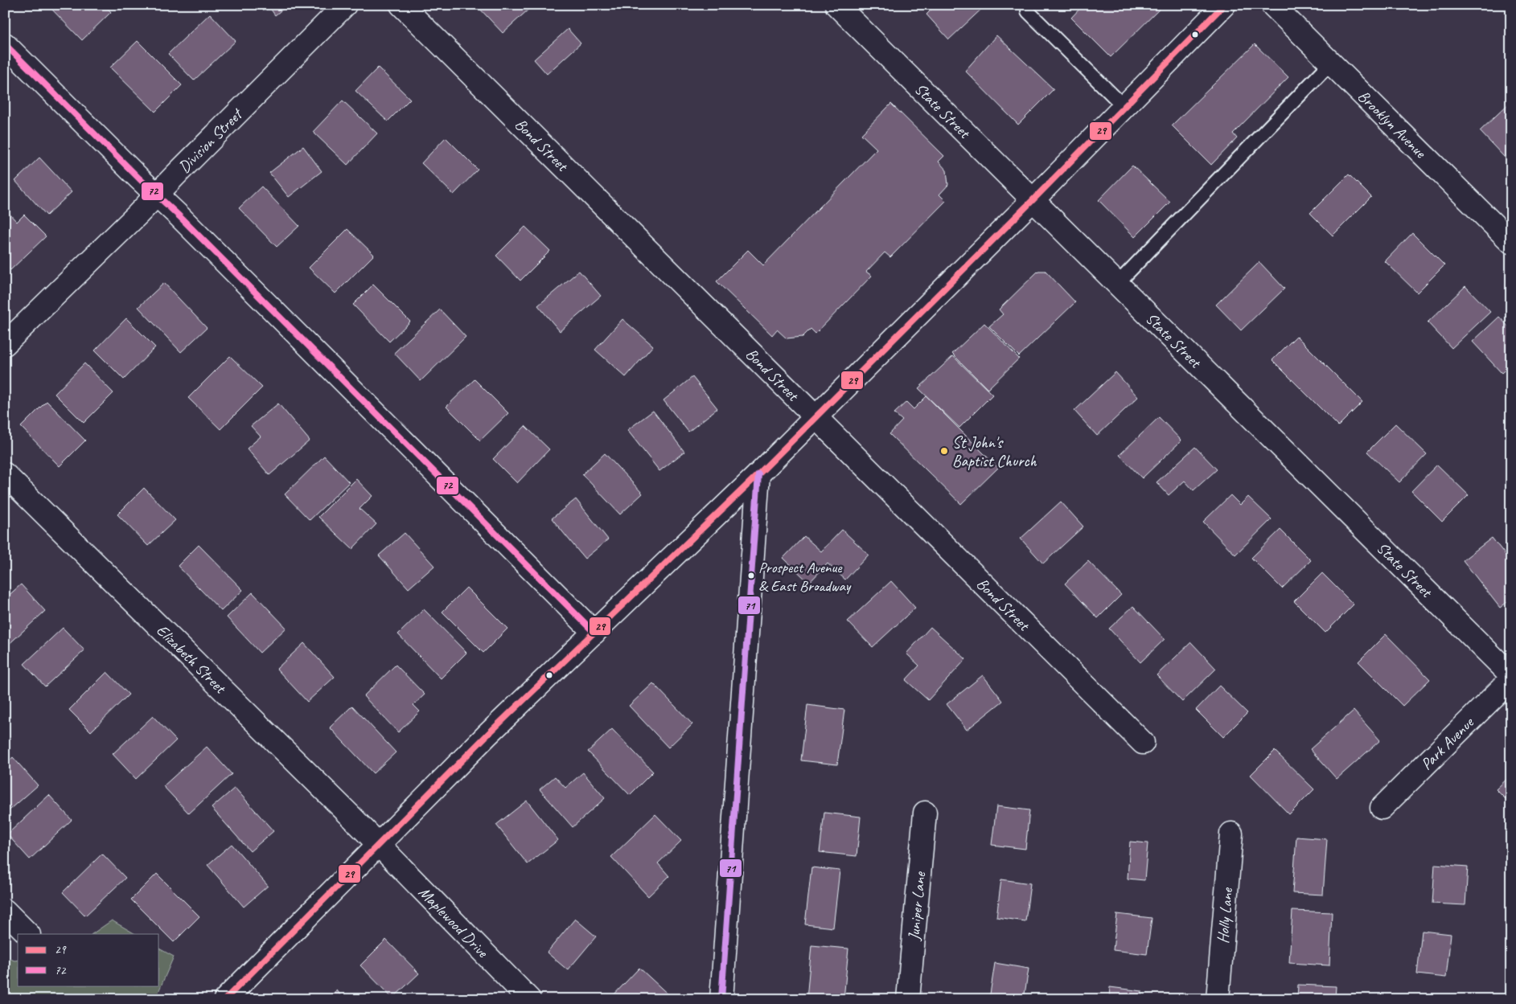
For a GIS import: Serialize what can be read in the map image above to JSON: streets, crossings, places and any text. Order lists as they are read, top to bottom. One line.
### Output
{"streets":{"street":["State Street","Brooklyn Avenue","Division Street","Bond Street","Elizabeth Street","Park Avenue","Juniper Lane","Holly Lane","Maplewood Drive"]},"crossings":[["Elizabeth Street","Maplewood Drive"]],"places":["St John's Baptist Church","Prospect Avenue & East Broadway"],"lines":["transit line 29","transit line 72","transit line 71"],"legend":["29","72"]}
